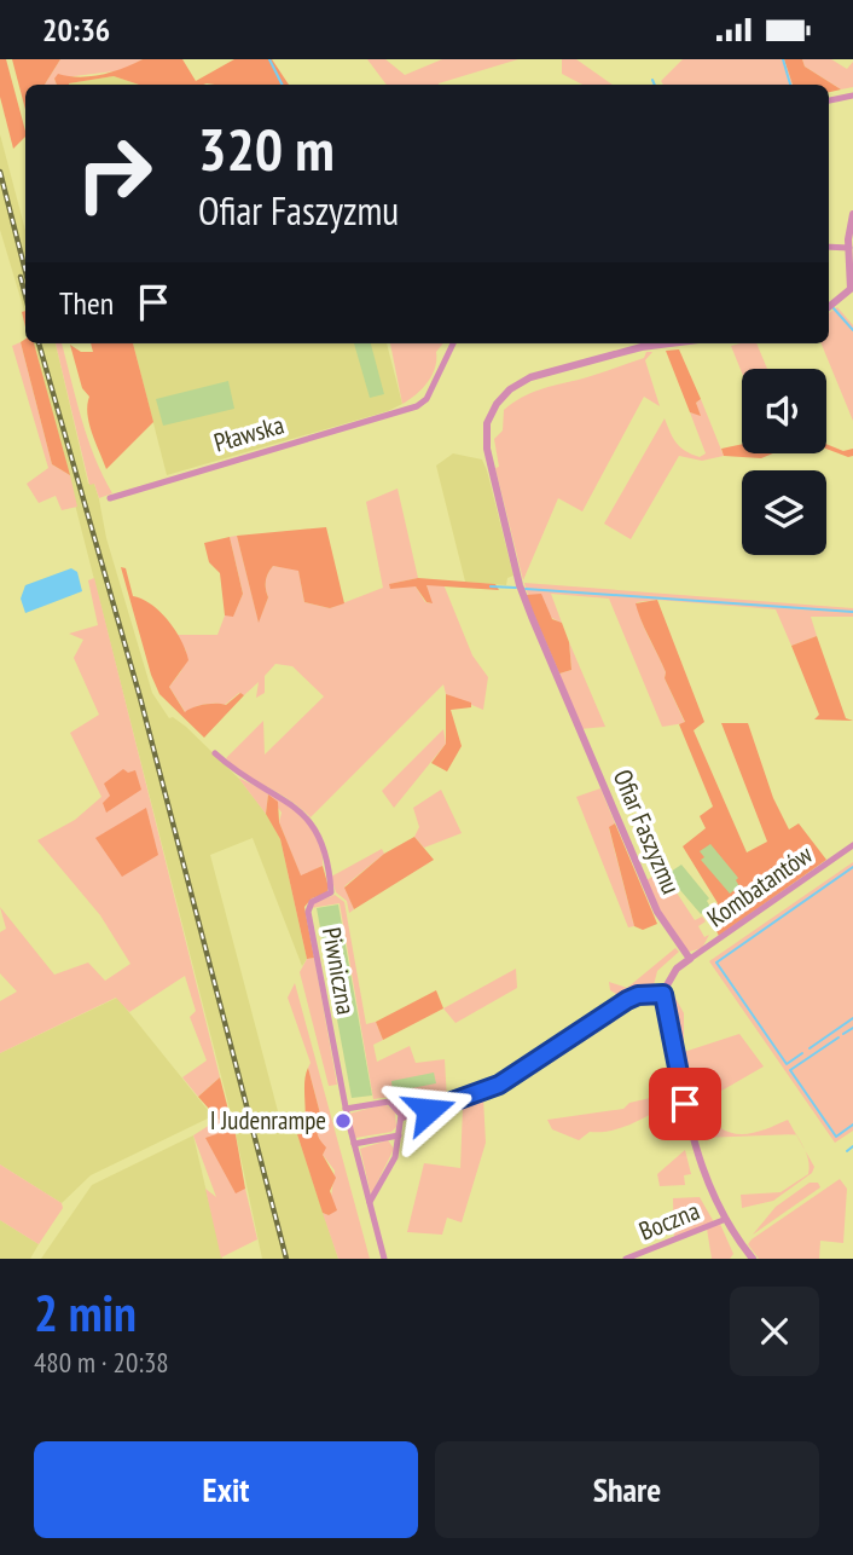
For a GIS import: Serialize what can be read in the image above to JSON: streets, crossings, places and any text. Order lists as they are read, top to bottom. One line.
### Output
{"streets":{"street":["Pławska","Ofiar Faszyzmu","Kombatantów","Piwniczna","Boczna"]},"crossings":[["Ofiar Faszyzmu","Kombatantów"]],"places":["I Judenrampe"],"page":{"status":"20:36","turn":["320 m","Ofiar Faszyzmu"],"then":"Then","heading":["2 min","480 m · 20:38"],"buttons":["Exit","Share"]}}
